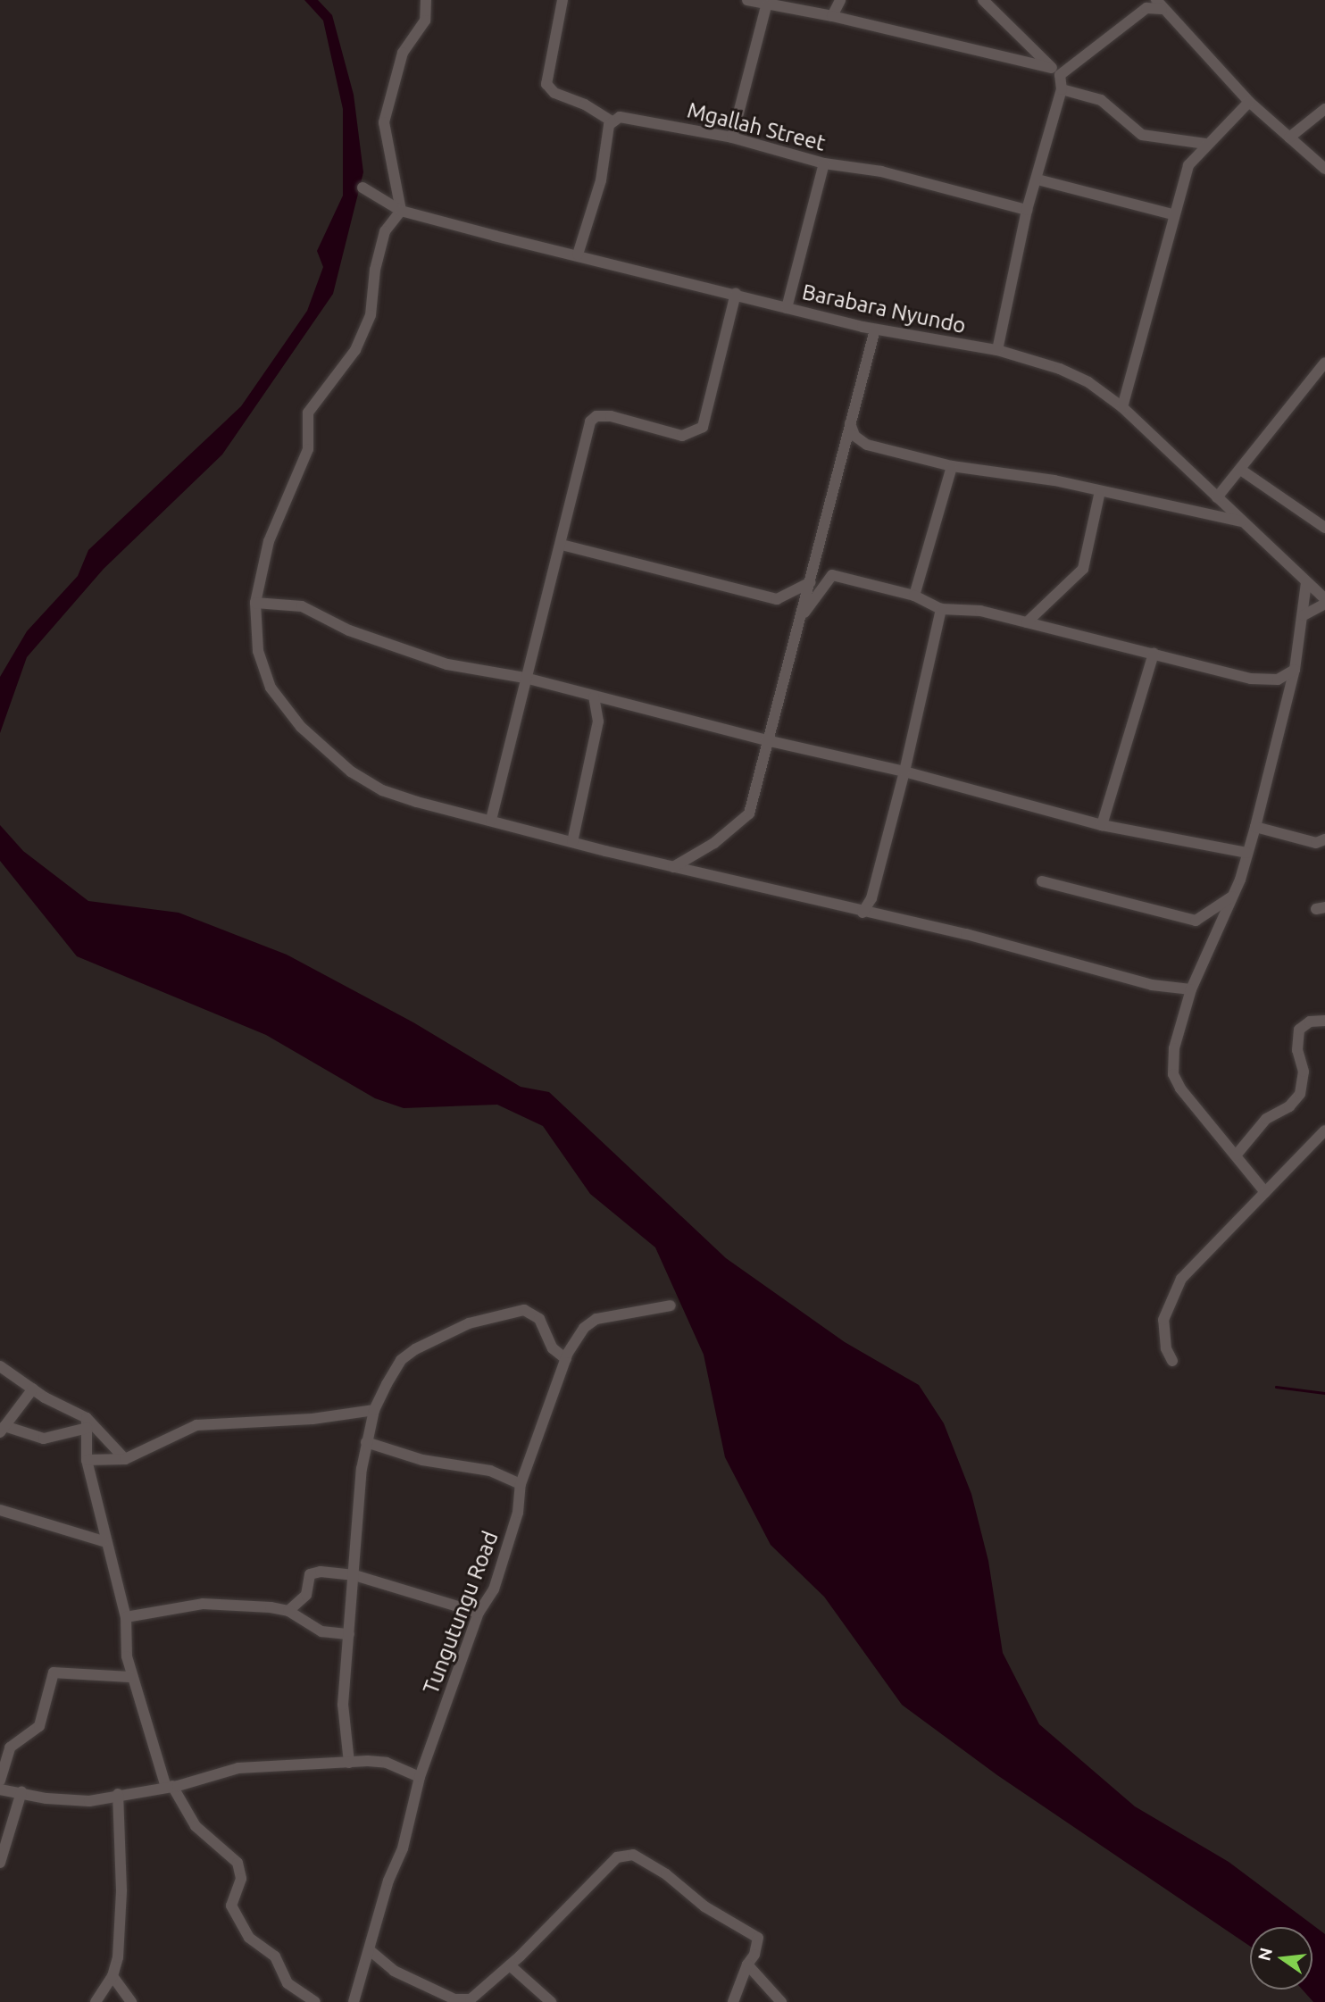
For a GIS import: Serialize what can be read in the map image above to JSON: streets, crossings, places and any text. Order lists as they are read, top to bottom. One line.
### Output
{"streets":{"street":["Mgallah Street","Barabara Nyundo","Tungutungu Road"]},"north":"left"}
